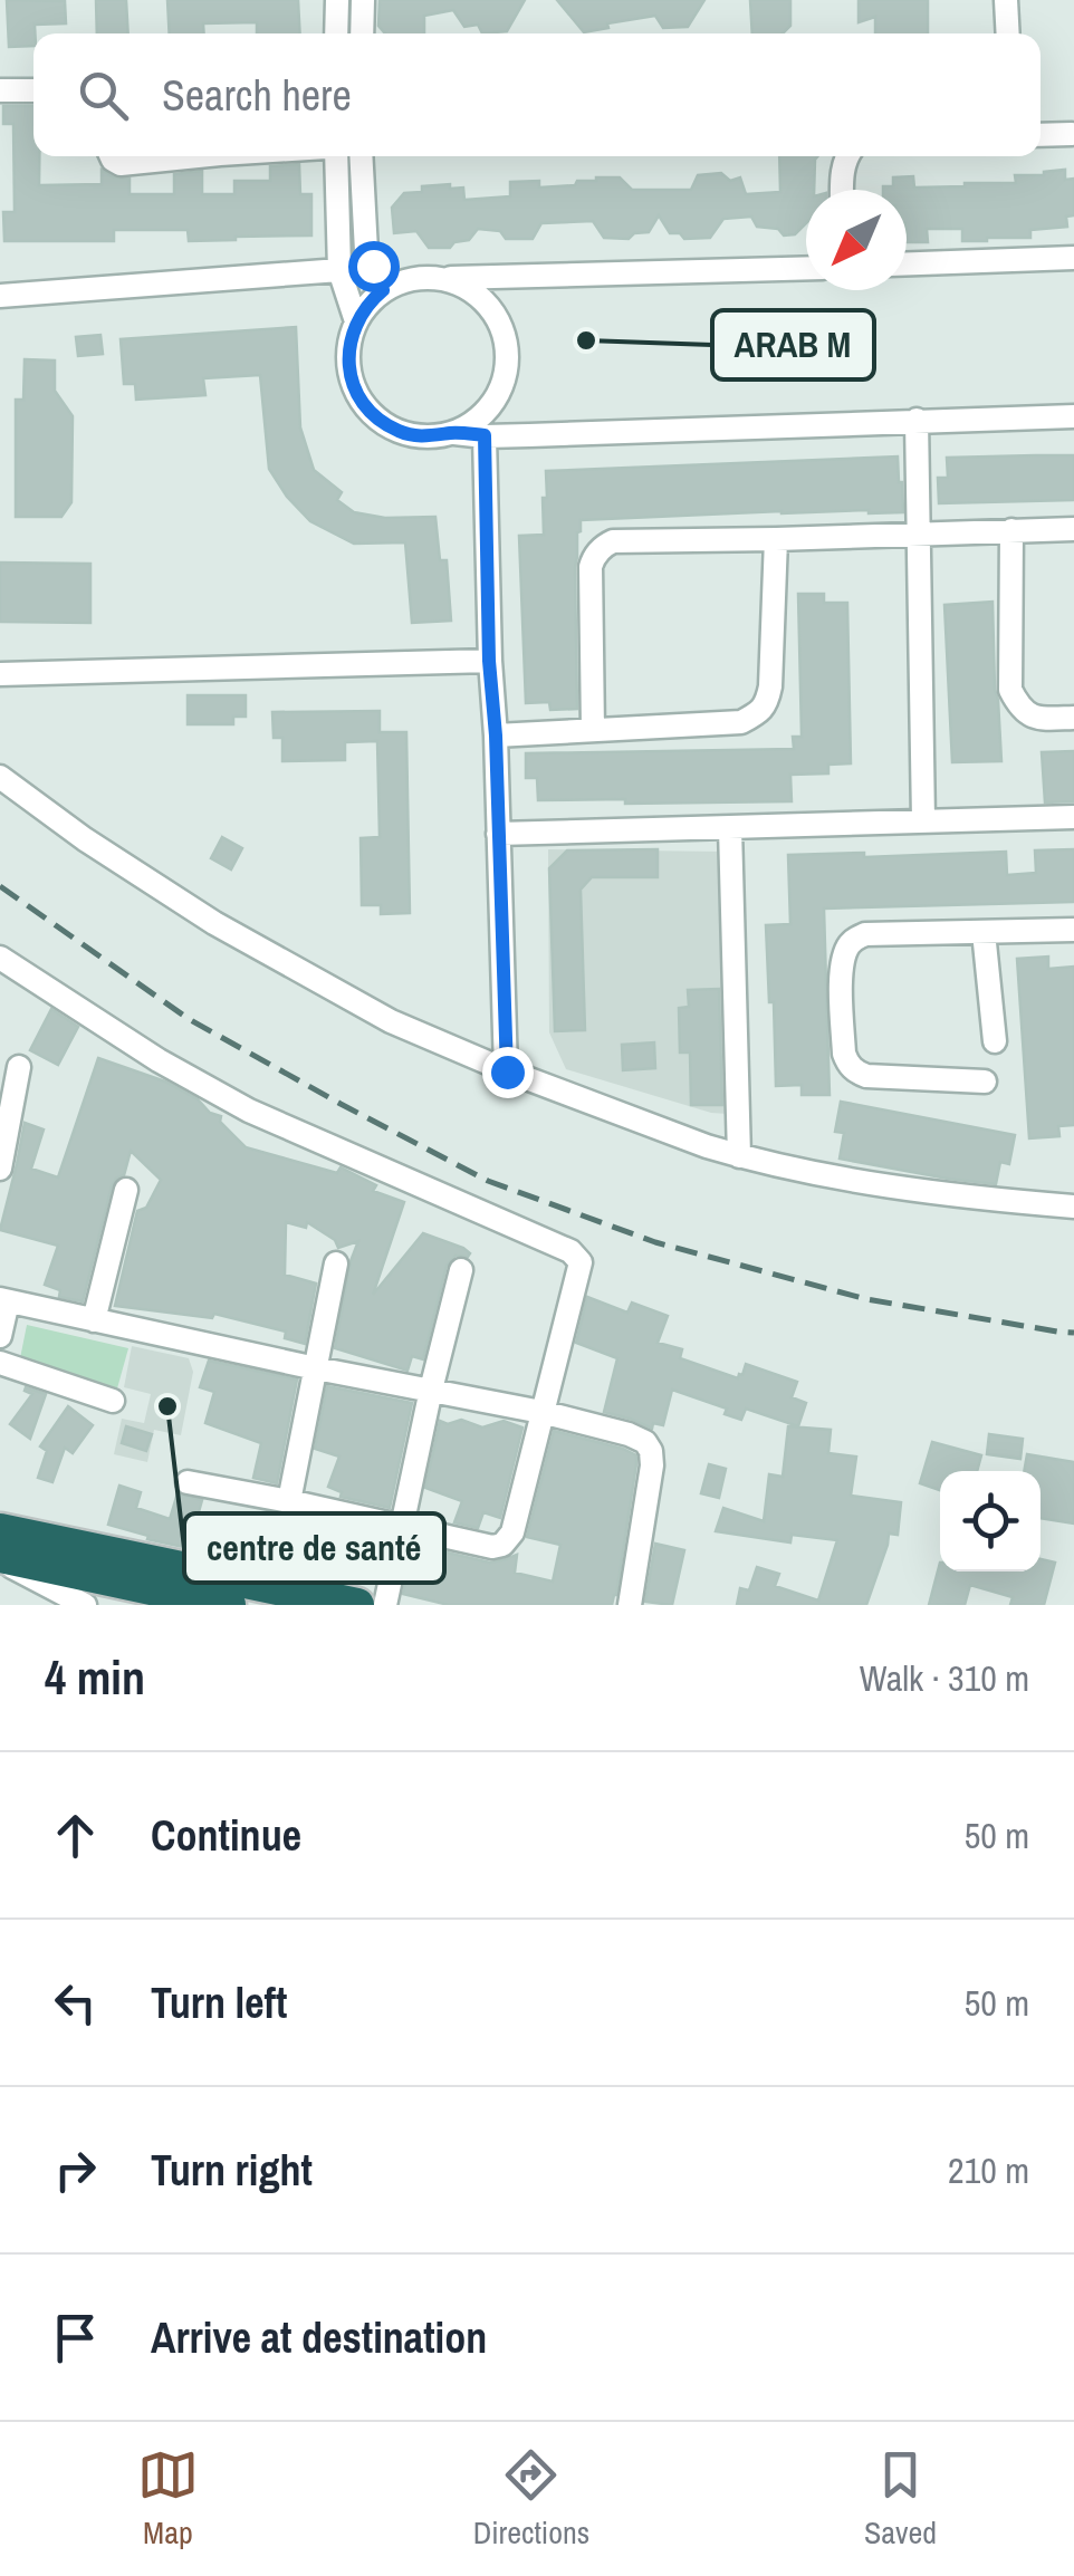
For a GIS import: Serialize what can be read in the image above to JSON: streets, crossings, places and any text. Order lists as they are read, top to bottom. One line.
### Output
{"places":["ARAB M","centre de santé"],"north":"bottom left","page":{"search":"Search here","heading":["4 min","Walk · 310 m"],"list":[["Continue","50 m"],["Turn left","50 m"],["Turn right","210 m"],"Arrive at destination"],"nav":["Map","Directions","Saved"]}}
